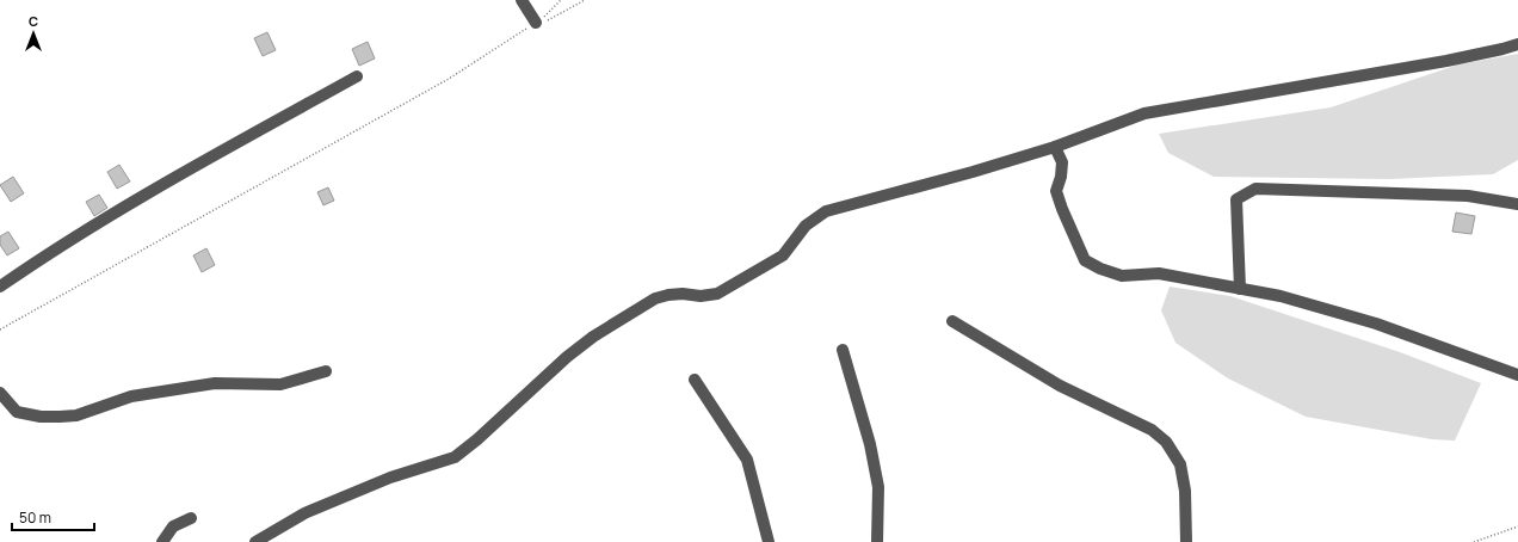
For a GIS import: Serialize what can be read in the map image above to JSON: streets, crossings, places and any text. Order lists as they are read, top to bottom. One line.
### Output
{"scale_bar":"50 m","north":"top"}
